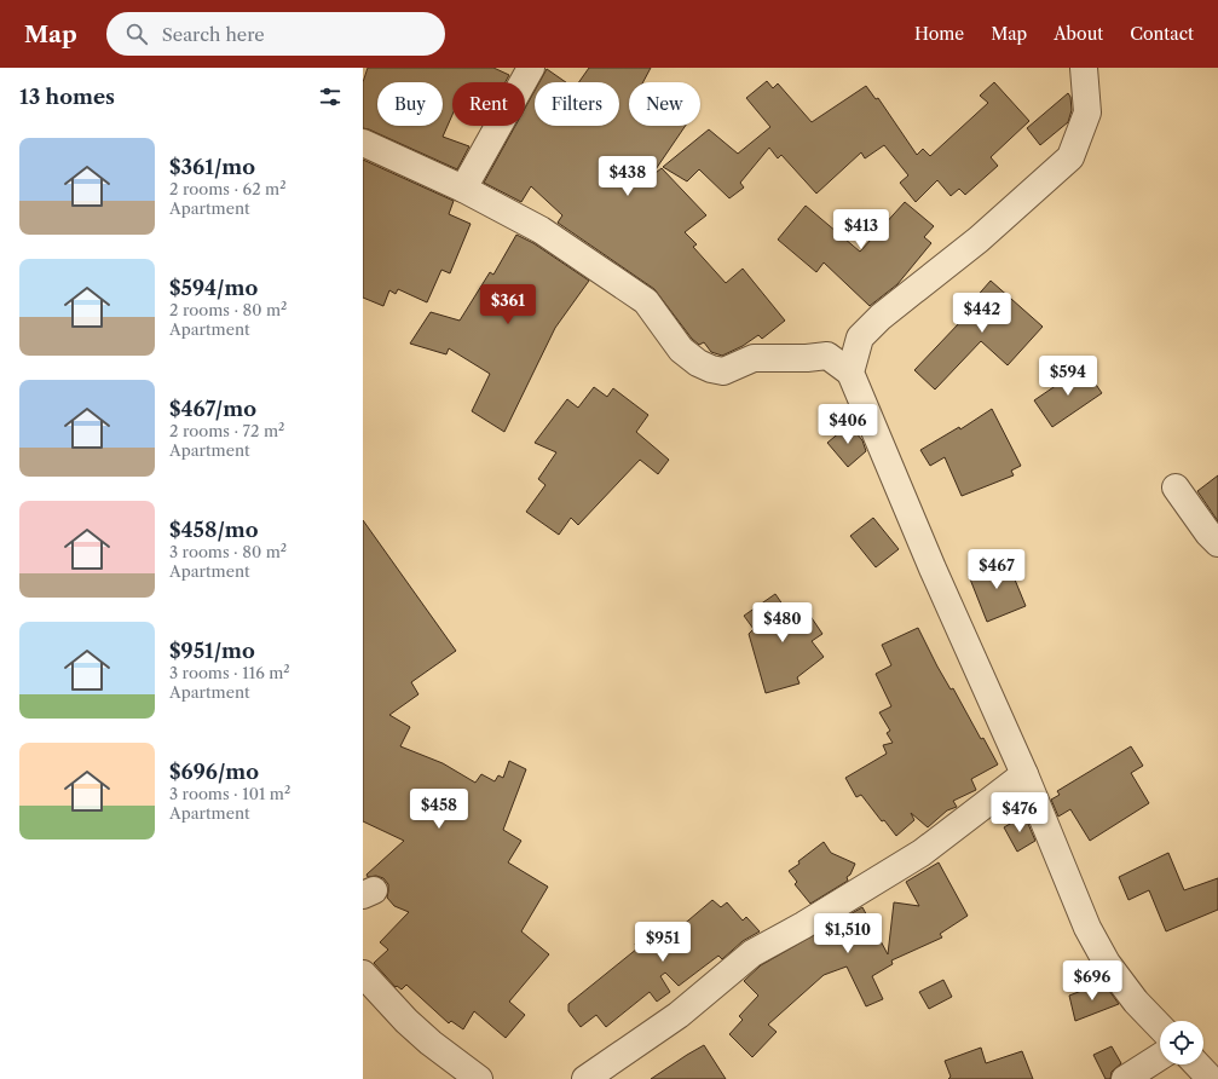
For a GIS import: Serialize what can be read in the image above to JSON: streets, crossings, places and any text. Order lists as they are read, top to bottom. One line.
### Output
{"page":{"header":"Map","search":"Search here","nav":["Home","Map","About","Contact"],"heading":"13 homes","chip":["Buy","Rent","Filters","New"],"list":[{"name":"$361/mo","note":"2 rooms · 62 m² · Apartment"},{"name":"$594/mo","note":"2 rooms · 80 m² · Apartment"},{"name":"$467/mo","note":"2 rooms · 72 m² · Apartment"},{"name":"$458/mo","note":"3 rooms · 80 m² · Apartment"},{"name":"$951/mo","note":"3 rooms · 116 m² · Apartment"},{"name":"$696/mo","note":"3 rooms · 101 m² · Apartment"}],"price":["$438","$413","$361","$442","$594","$406","$467","$480","$458","$476","$1,510","$951","$696"]}}
